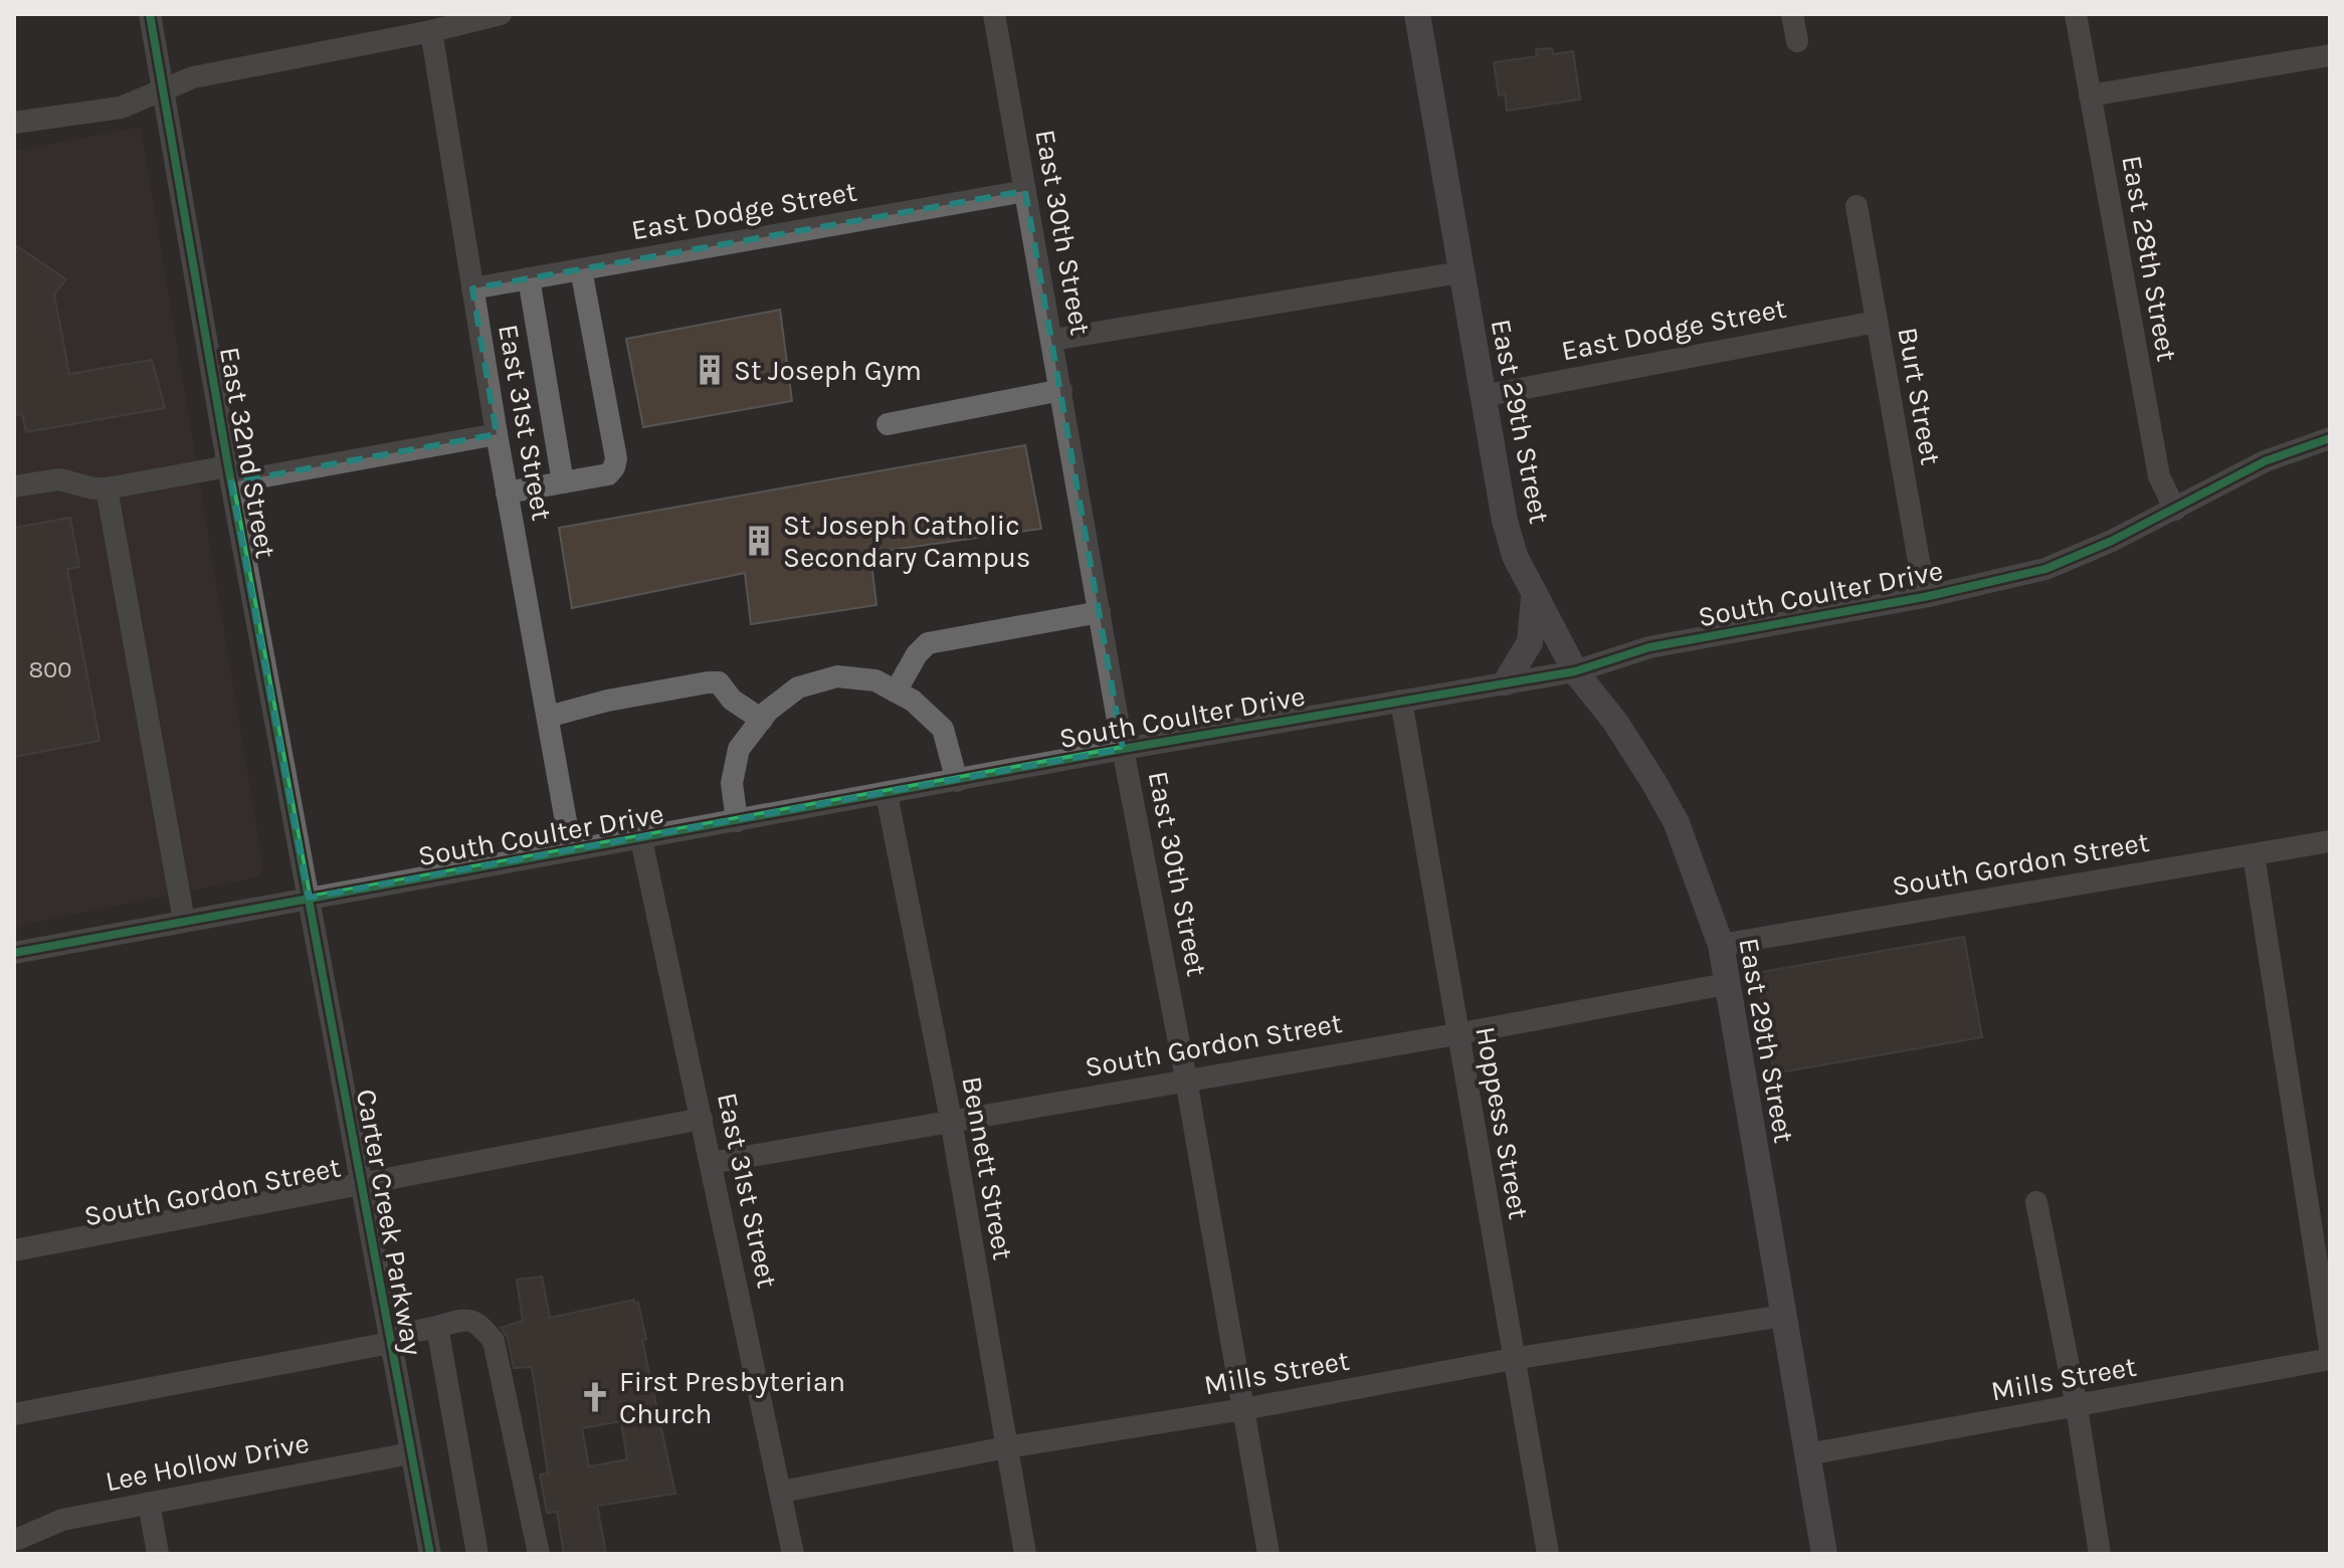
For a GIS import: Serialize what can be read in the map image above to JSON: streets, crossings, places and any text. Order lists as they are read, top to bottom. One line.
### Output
{"streets":{"main road":["East 29th Street"],"street":["East Dodge Street","East 30th Street","East 28th Street","Burt Street","East 31st Street","East 32nd Street","South Coulter Drive","South Gordon Street","Hoppess Street","Bennett Street","Carter Creek Parkway","Mills Street","Lee Hollow Drive"]},"crossings":[["East Dodge Street","East 30th Street"],["East Dodge Street","Burt Street"],["East Dodge Street","East 29th Street"],["East Dodge Street","East 31st Street"],["East 30th Street","South Coulter Drive"],["East 30th Street","South Gordon Street"],["East 30th Street","Mills Street"],["East 28th Street","South Coulter Drive"],["Burt Street","South Coulter Drive"],["East 29th Street","South Coulter Drive"],["East 29th Street","South Gordon Street"],["East 29th Street","Mills Street"],["East 31st Street","South Coulter Drive"],["East 31st Street","South Gordon Street"],["East 31st Street","Mills Street"],["East 32nd Street","South Coulter Drive"],["East 32nd Street","Carter Creek Parkway"],["South Coulter Drive","Hoppess Street"],["South Coulter Drive","Bennett Street"],["South Coulter Drive","Carter Creek Parkway"],["South Gordon Street","Hoppess Street"],["South Gordon Street","Bennett Street"],["South Gordon Street","Carter Creek Parkway"],["Hoppess Street","Mills Street"],["Bennett Street","Mills Street"],["Carter Creek Parkway","Lee Hollow Drive"]],"places":{"building":["St Joseph Gym","St Joseph Catholic Secondary Campus"],"church":["First Presbyterian Church"]},"house_numbers":["800"]}
